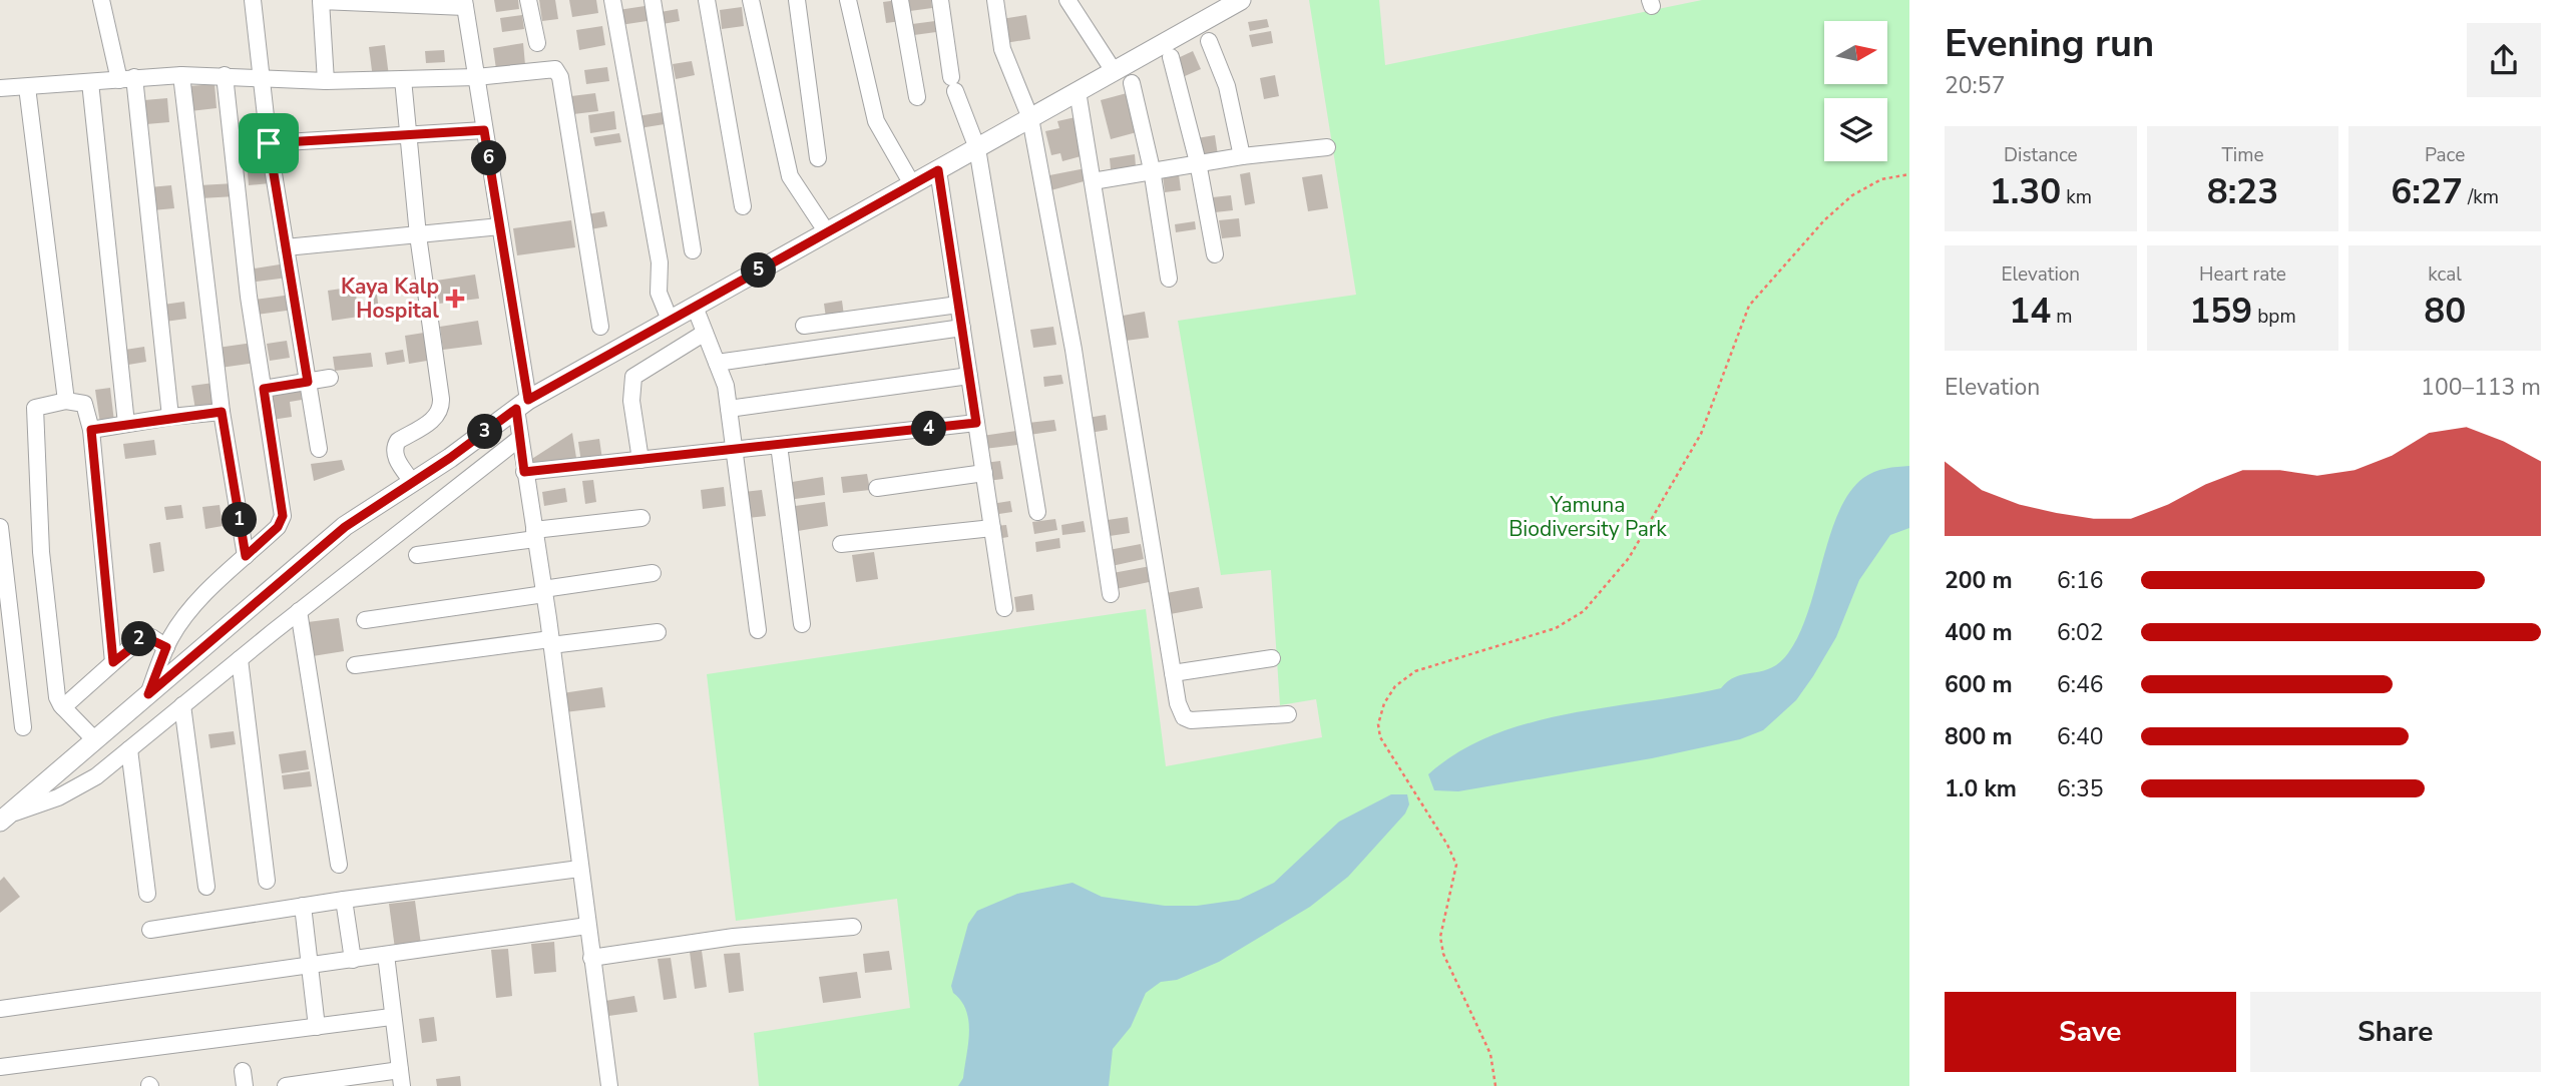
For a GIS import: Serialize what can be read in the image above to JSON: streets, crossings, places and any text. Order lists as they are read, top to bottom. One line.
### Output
{"parks":["Yamuna Biodiversity Park"],"places":{"health":["Kaya Kalp Hospital"]},"north":"right","page":{"heading":["Evening run","20:57"],"stats":[["Distance","1.30 km"],["Time","8:23"],["Pace","6:27 /km"],["Elevation","14 m"],["Heart rate","159 bpm"],["kcal","80"]],"pins":["6","5","4","3","1","2"],"chart":["Elevation","100–113 m"],"list":[{"name":"200 m","note":"6:16"},{"name":"400 m","note":"6:02"},{"name":"600 m","note":"6:46"},{"name":"800 m","note":"6:40"},{"name":"1.0 km","note":"6:35"}],"buttons":["Save","Share"]}}
